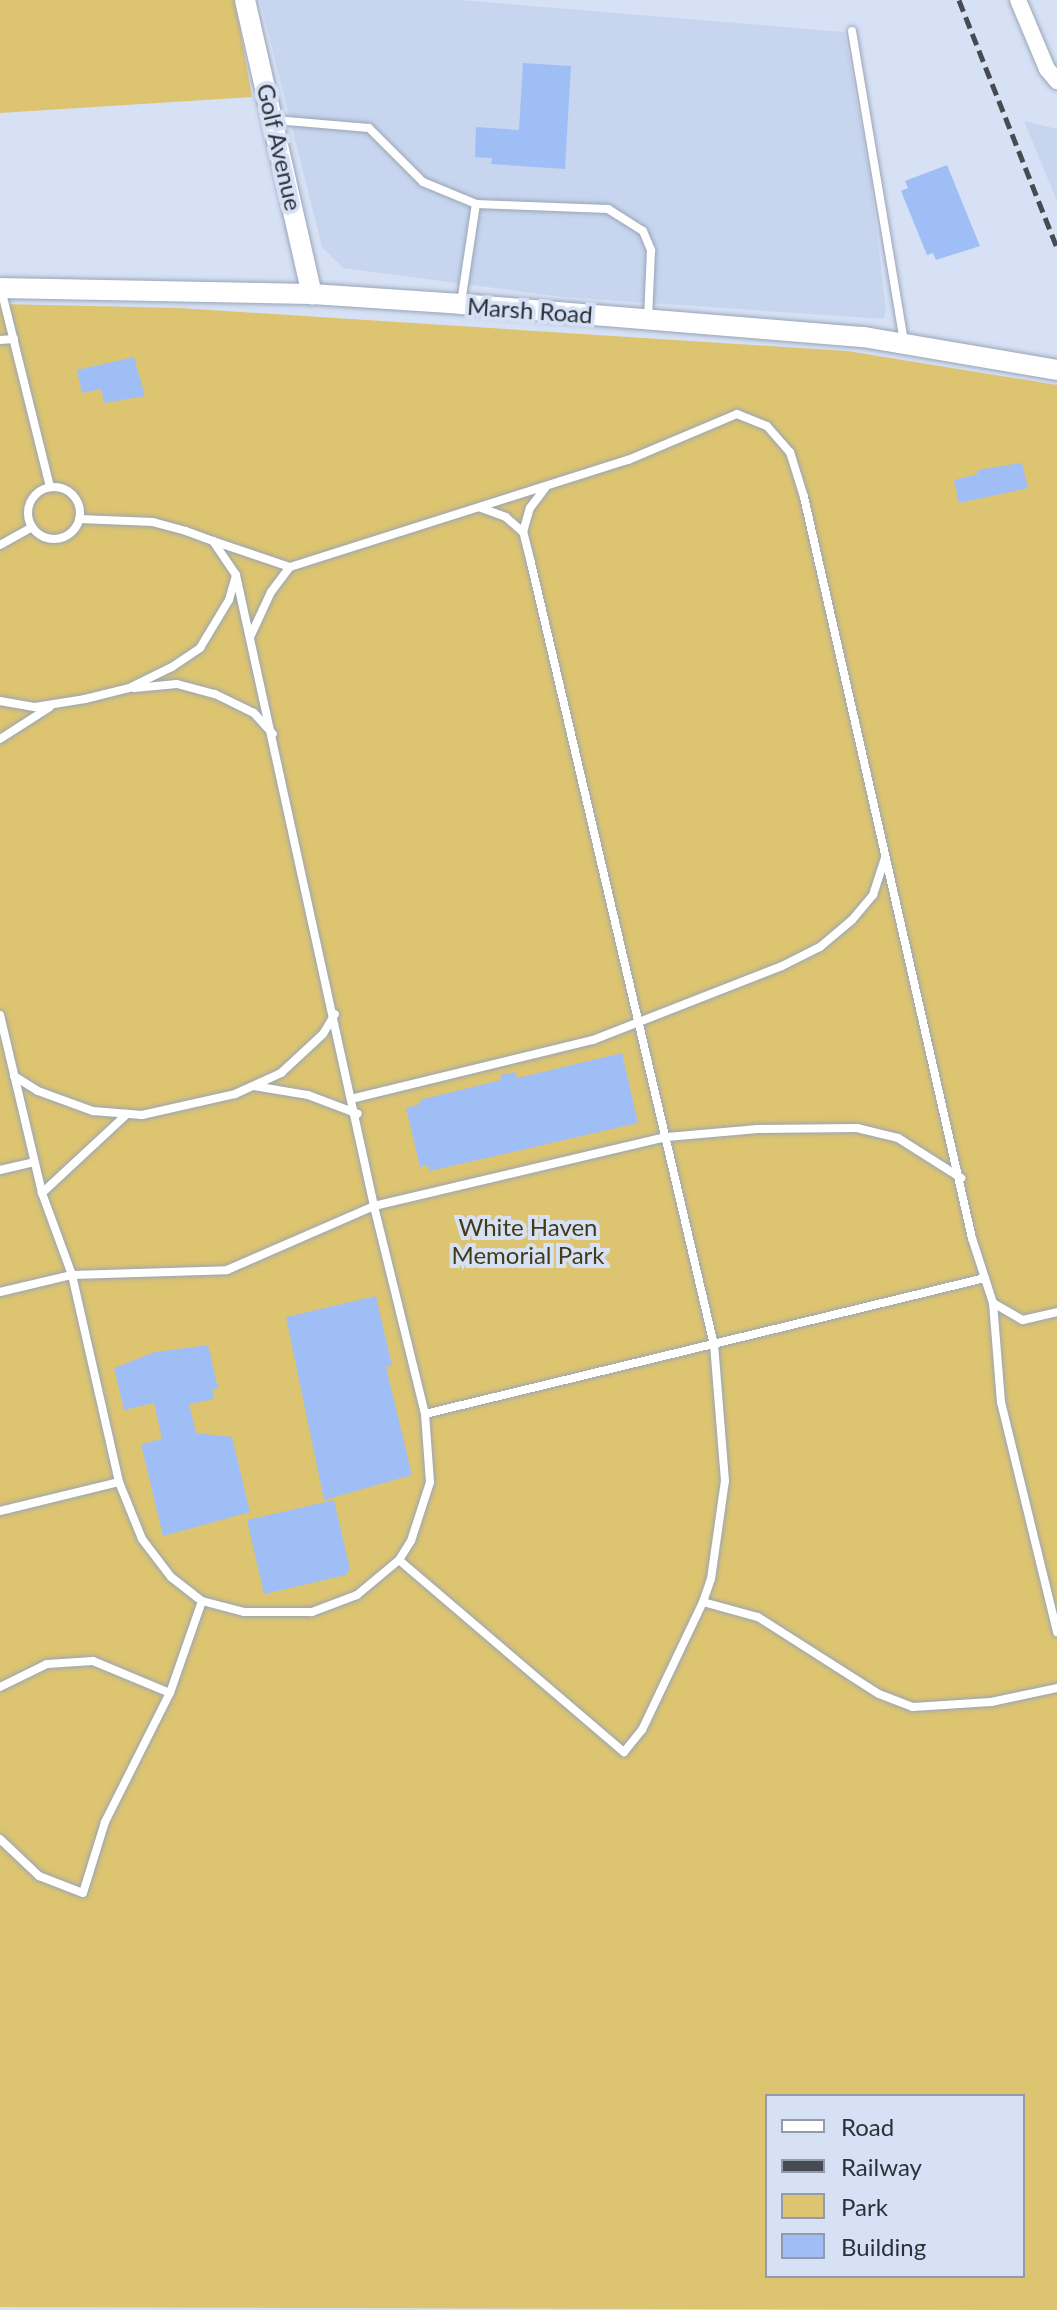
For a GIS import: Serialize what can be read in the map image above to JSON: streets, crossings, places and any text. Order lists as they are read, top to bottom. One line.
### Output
{"streets":{"street":["Golf Avenue","Marsh Road"]},"crossings":[["Golf Avenue","Marsh Road"]],"parks":["White Haven Memorial Park"],"legend":["Road","Railway","Park","Building"]}
